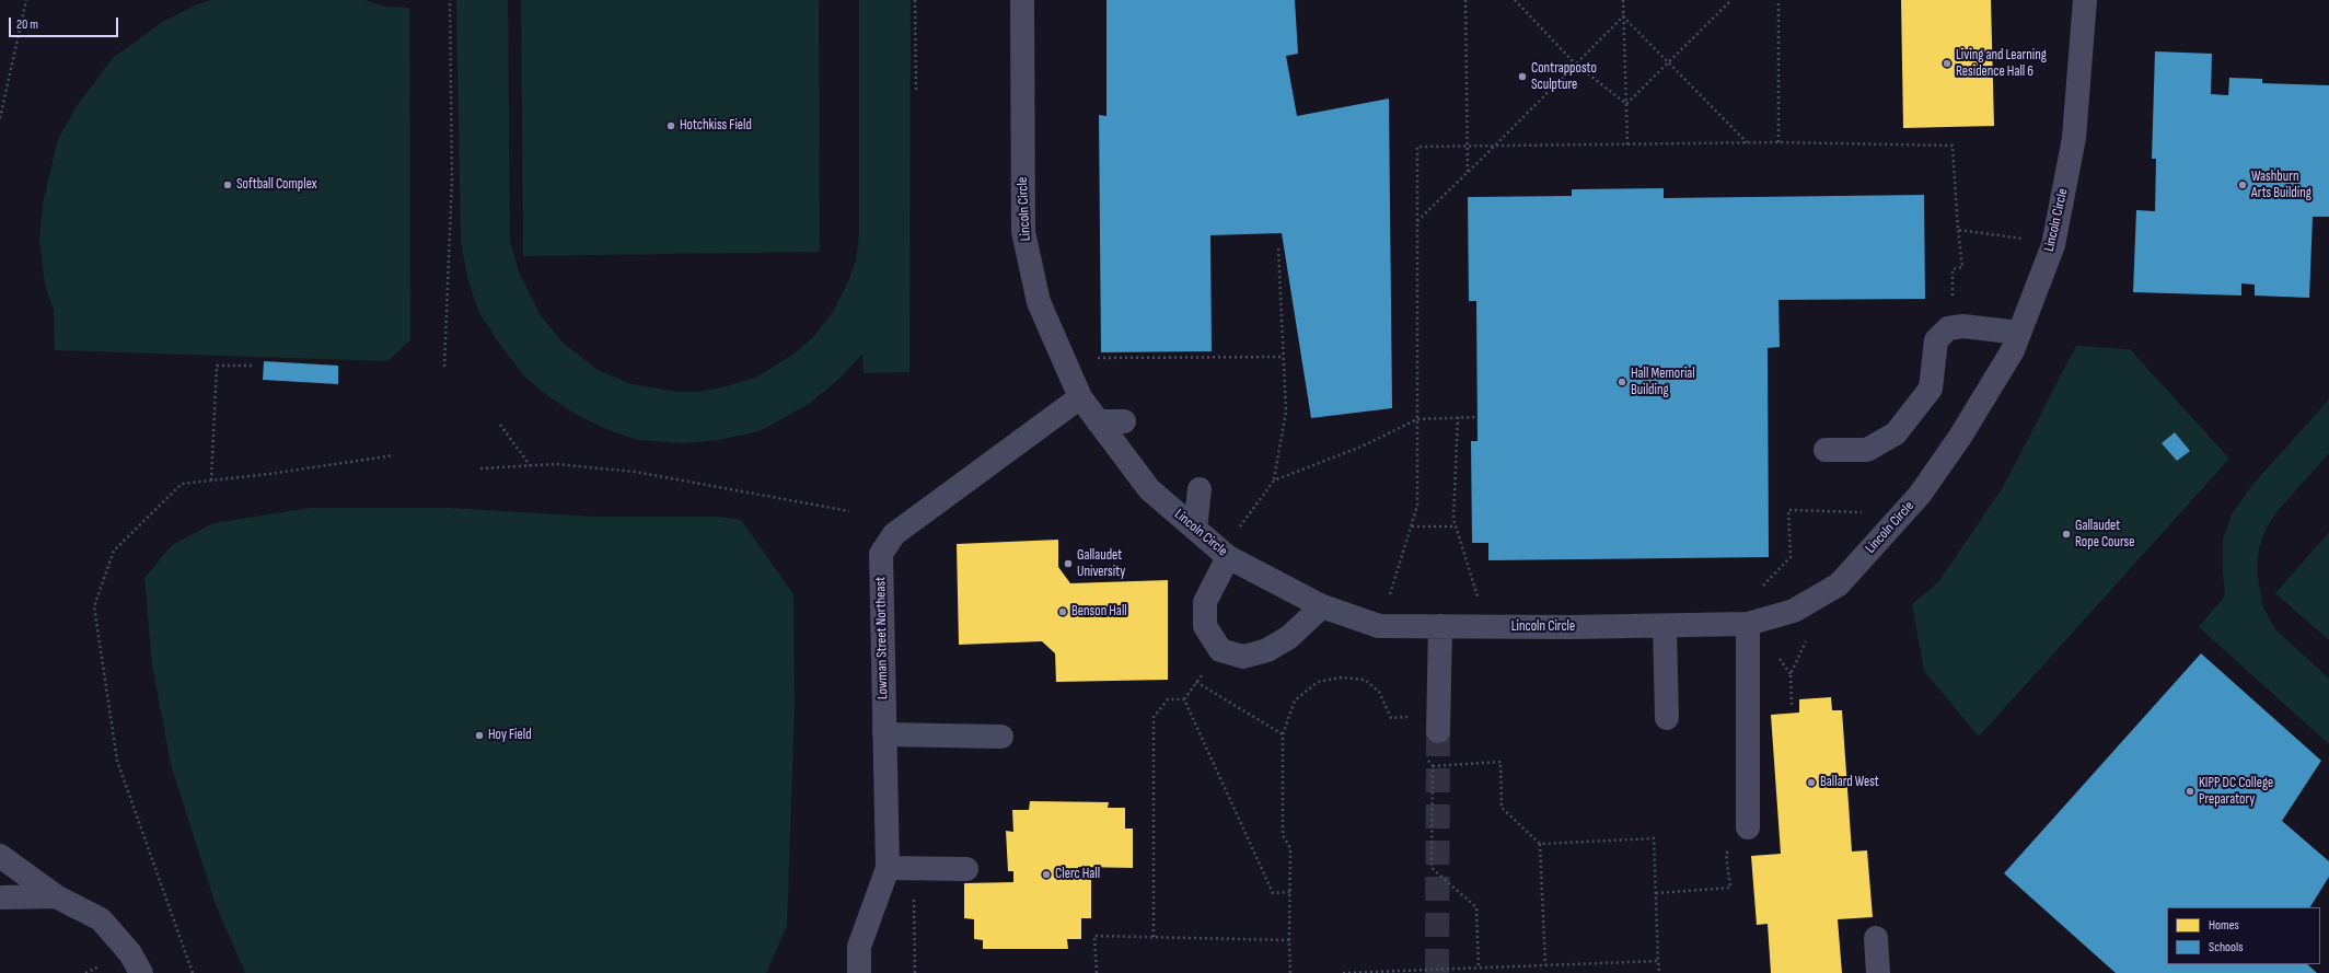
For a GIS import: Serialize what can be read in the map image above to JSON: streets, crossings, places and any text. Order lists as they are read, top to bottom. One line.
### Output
{"streets":{"street":["Lincoln Circle","Lowman Street Northeast"]},"crossings":[["Lincoln Circle","Lowman Street Northeast"]],"places":["Living and Learning Residence Hall 6","Contrapposto Sculpture","Hotchkiss Field","Softball Complex","Washburn Arts Building","Hall Memorial Building","Gallaudet Rope Course","Gallaudet University","Benson Hall","Hoy Field","Ballard West","KIPP DC College Preparatory","Clerc Hall"],"legend":["Homes","Schools"],"scale_bar":"20 m"}
